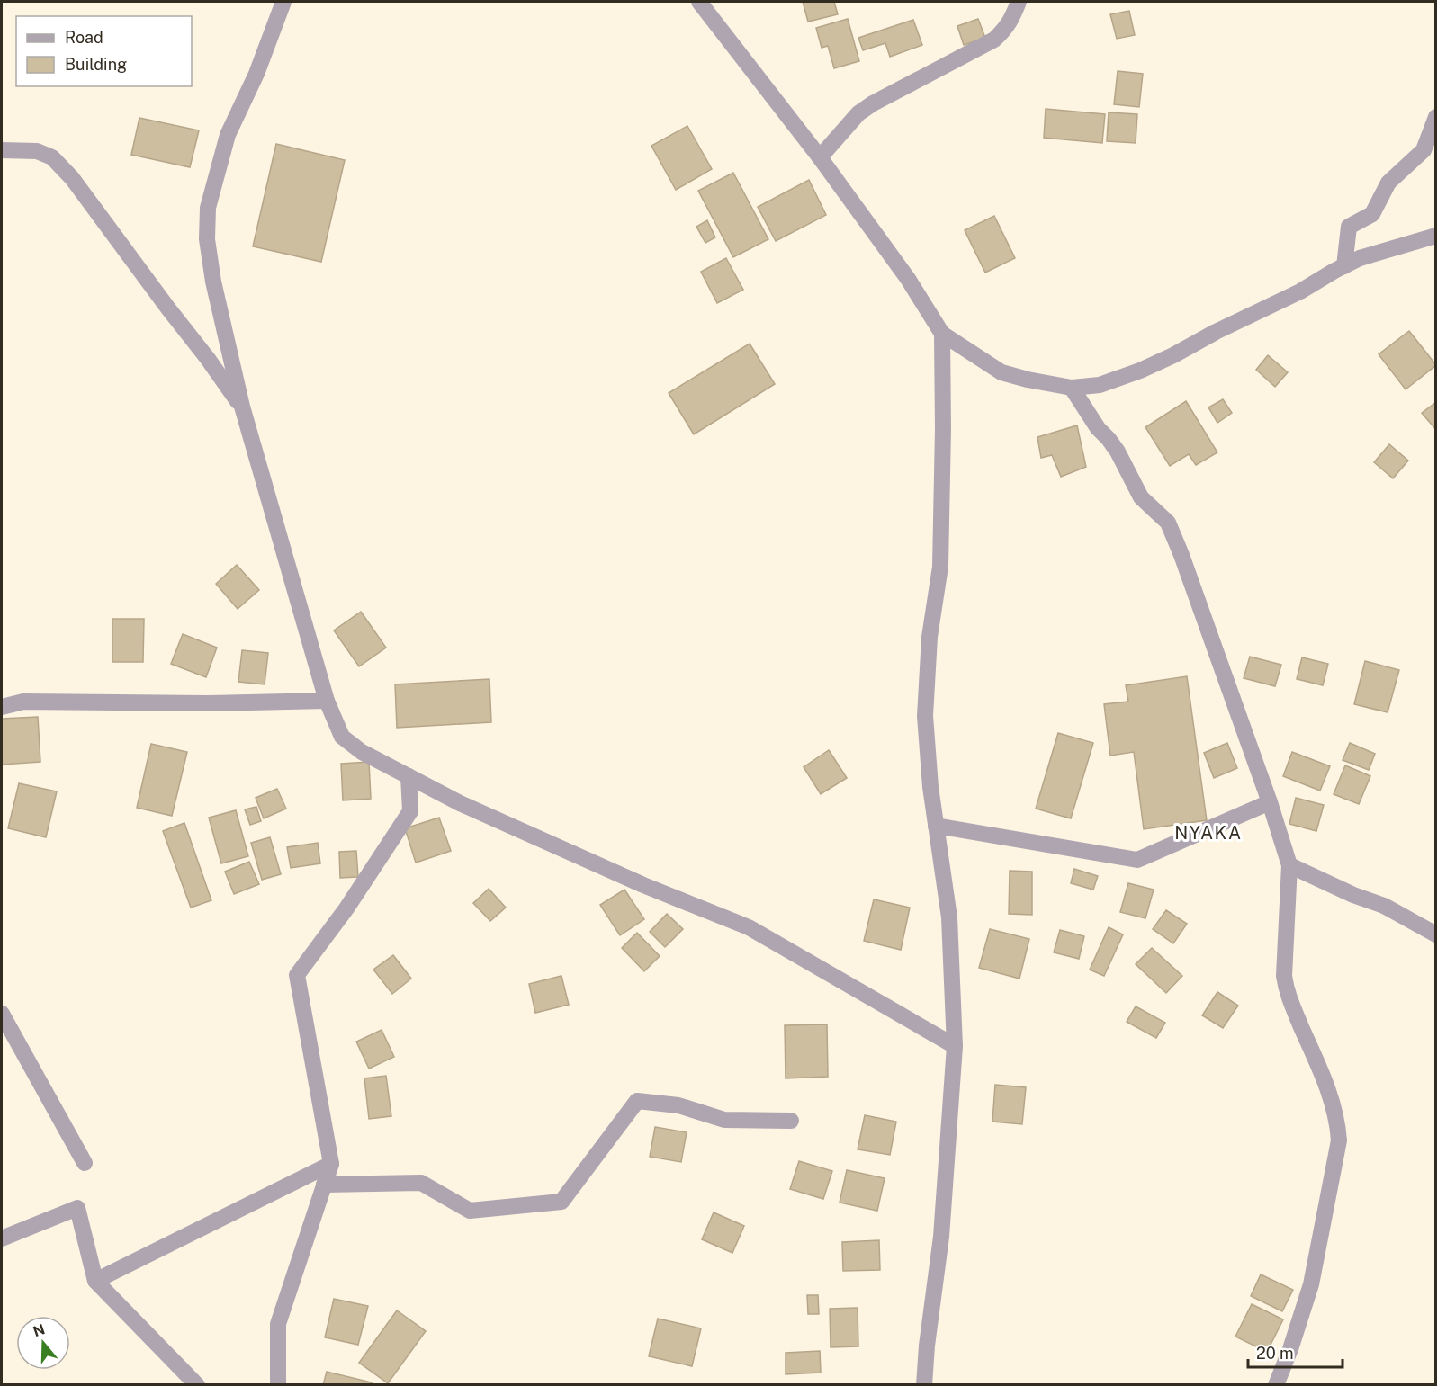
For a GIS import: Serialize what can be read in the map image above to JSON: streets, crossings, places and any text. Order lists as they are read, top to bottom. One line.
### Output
{"districts":["NYAKA"],"legend":["Road","Building"],"scale_bar":"20 m","north":"top"}
